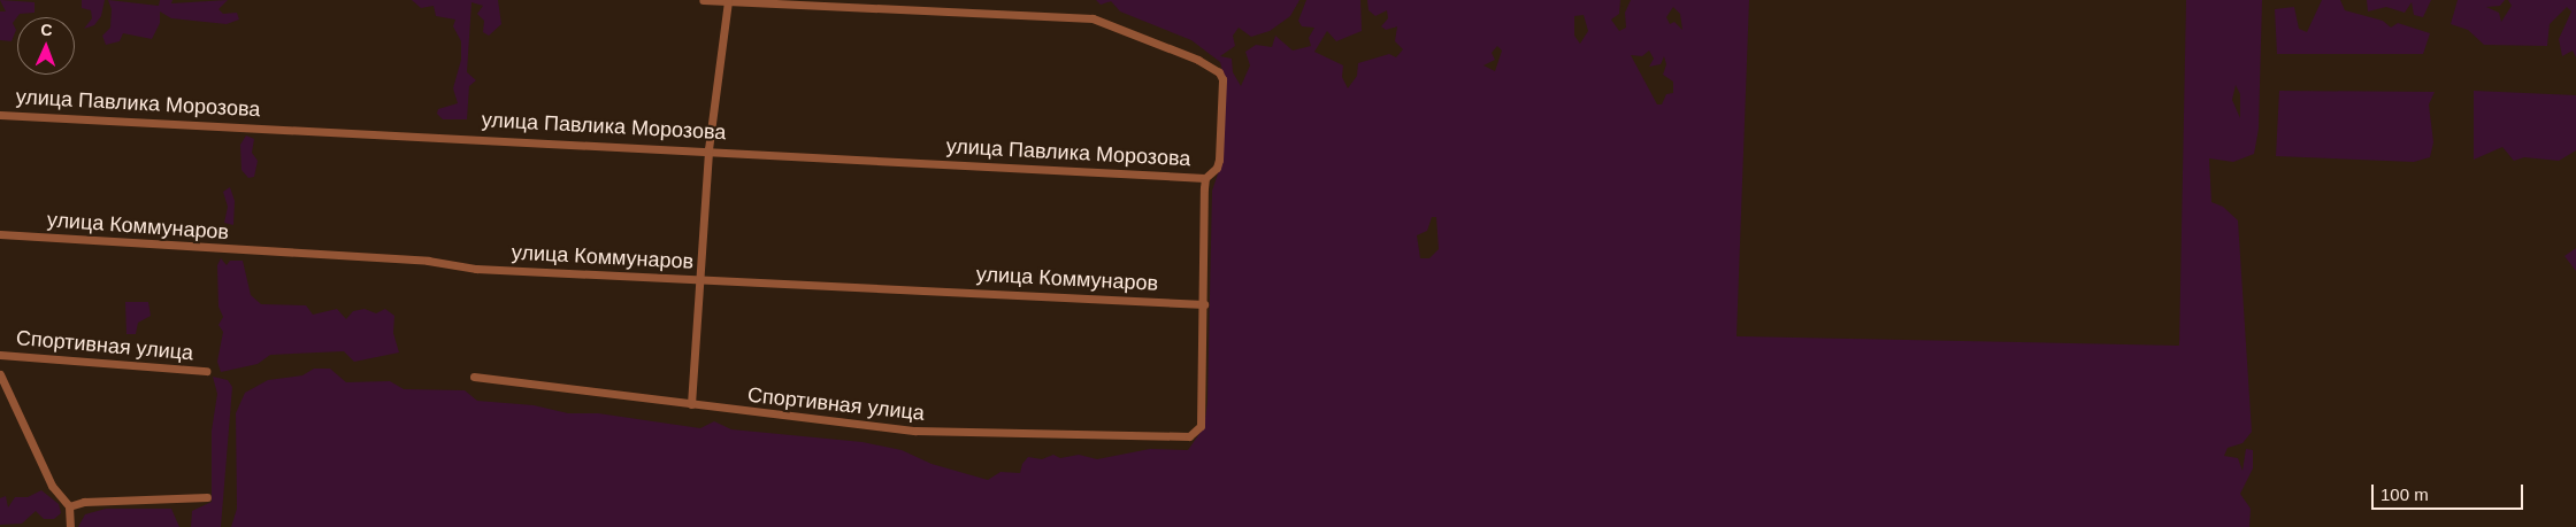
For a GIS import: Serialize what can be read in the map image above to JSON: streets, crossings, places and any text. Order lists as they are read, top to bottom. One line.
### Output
{"streets":{"street":["улица Павлика Морозова","улица Коммунаров","Спортивная улица"]},"crossings":[["улица Коммунаров","Спортивная улица"]],"scale_bar":"100 m","north":"top"}
